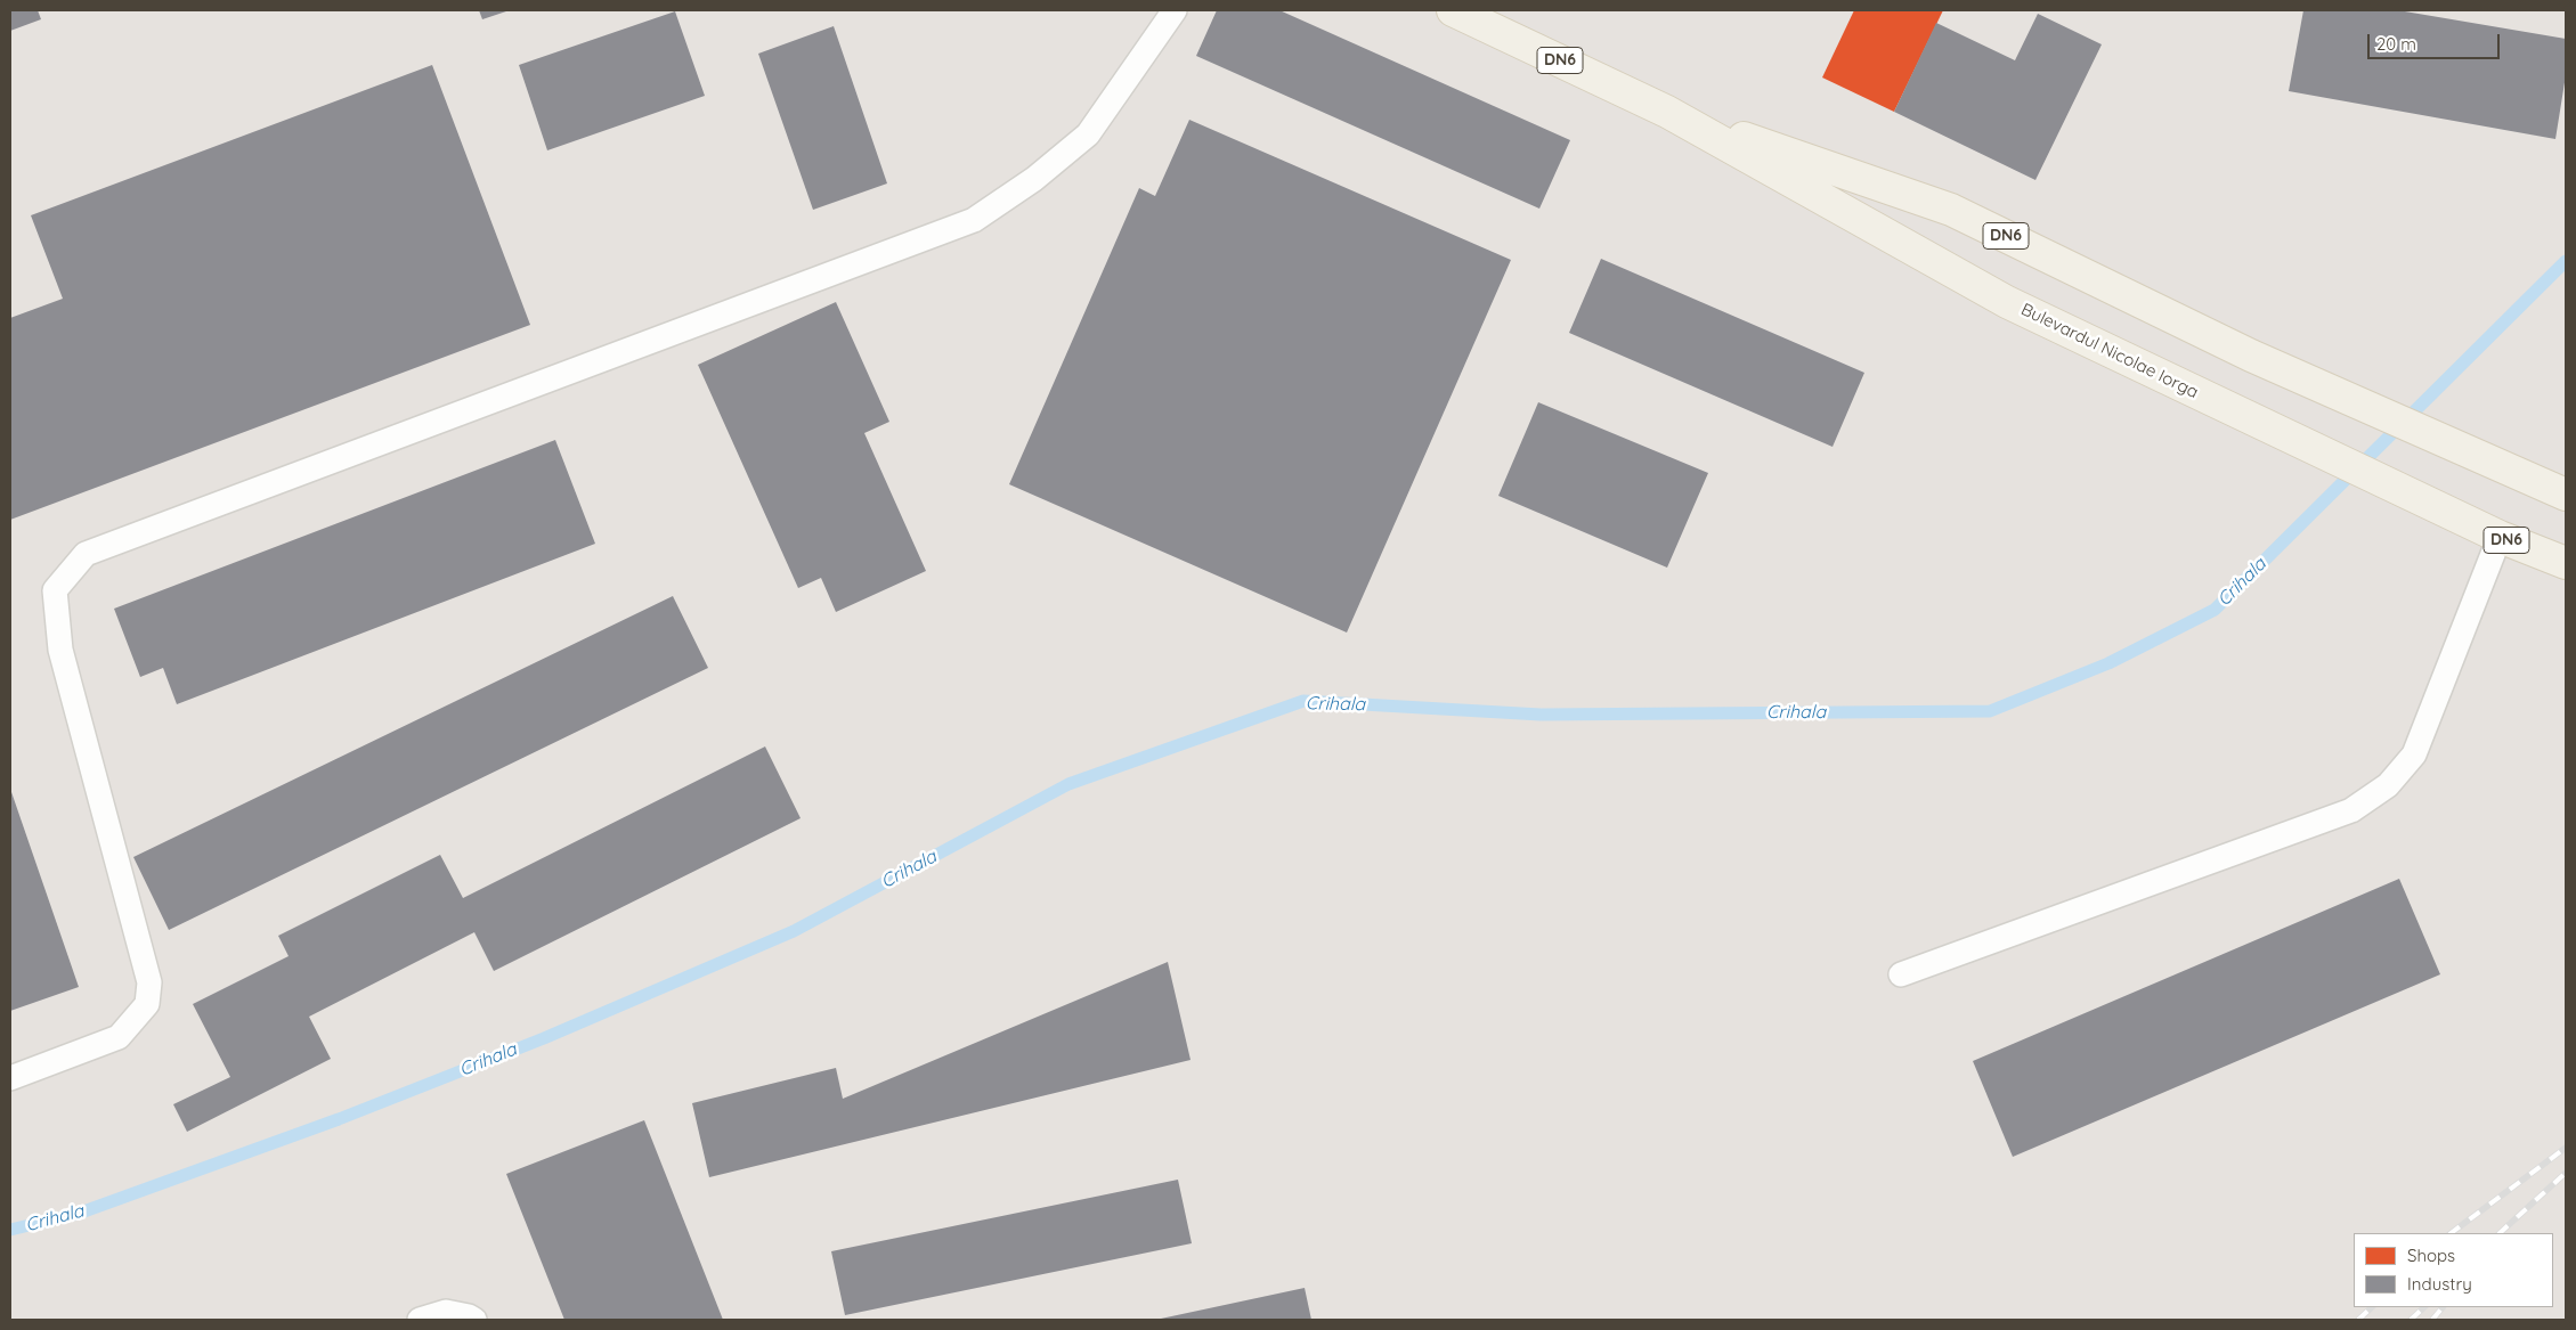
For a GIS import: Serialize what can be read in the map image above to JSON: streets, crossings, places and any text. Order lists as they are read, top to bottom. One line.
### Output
{"streets":{"main road":["DN6","Bulevardul Nicolae Iorga"]},"water":["Crihala"],"legend":["Shops","Industry"],"scale_bar":"20 m"}
